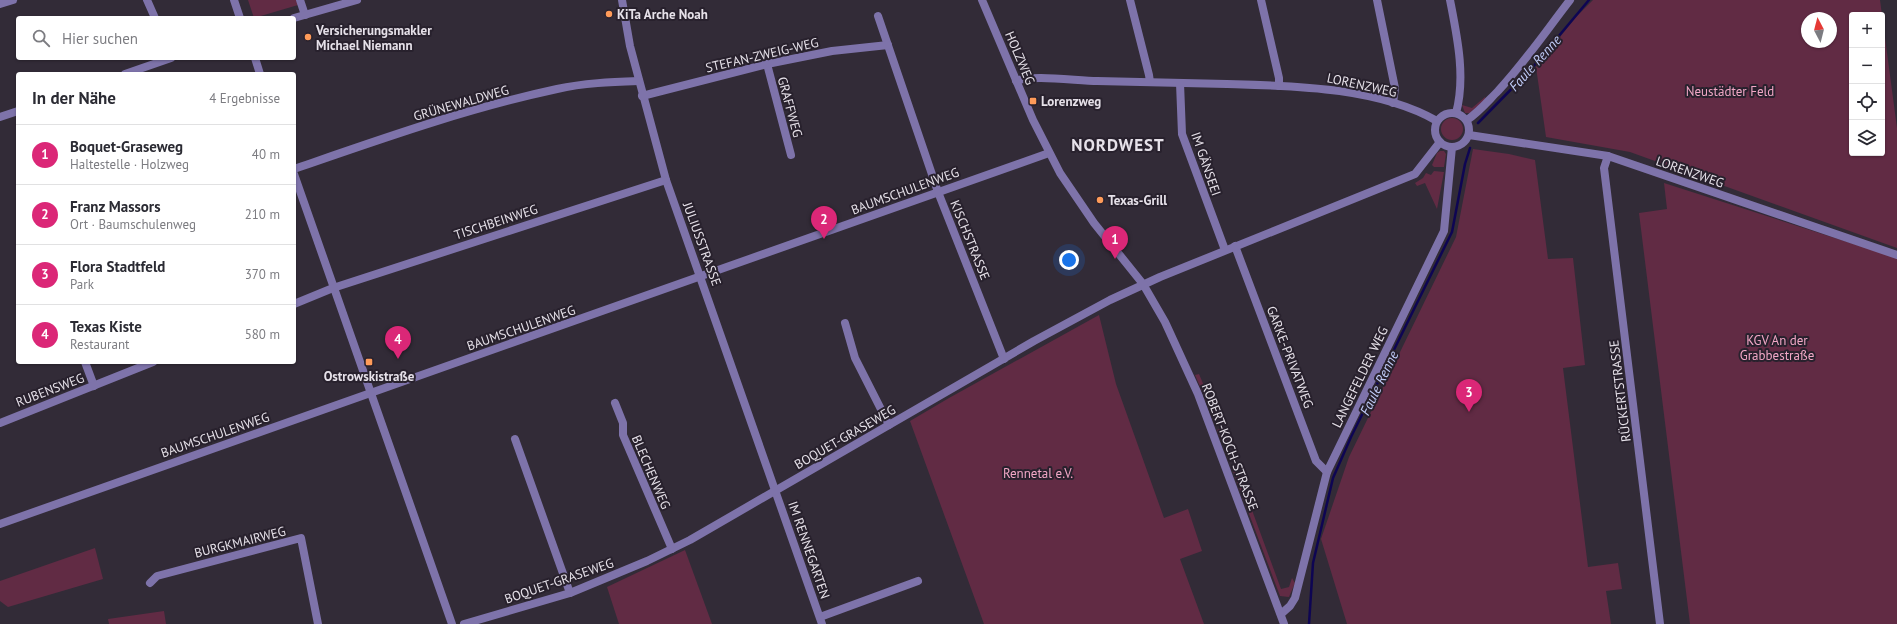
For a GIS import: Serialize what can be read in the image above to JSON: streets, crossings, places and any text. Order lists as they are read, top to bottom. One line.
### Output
{"streets":{"street":["STEFAN-ZWEIG-WEG","HOLZWEG","LORENZWEG","GRÜNEWALDWEG","GRAFFWEG","IM GÄNSEEI","BAUMSCHULENWEG","TISCHBEINWEG","KISCHSTRASSE","JULIUSSTRASSE","GARKE-PRIVATWEG","LANGEFELDER WEG","RUBENSWEG","RÜCKERTSTRASSE","BOQUET-GRASEWEG","ROBERT-KOCH-STRASSE","BLECHENWEG","BURGKMAIRWEG","IM RENNEGARTEN"]},"crossings":[["STEFAN-ZWEIG-WEG","GRAFFWEG"],["STEFAN-ZWEIG-WEG","KISCHSTRASSE"],["STEFAN-ZWEIG-WEG","JULIUSSTRASSE"],["HOLZWEG","LORENZWEG"],["HOLZWEG","BAUMSCHULENWEG"],["HOLZWEG","BOQUET-GRASEWEG"],["HOLZWEG","ROBERT-KOCH-STRASSE"],["LORENZWEG","IM GÄNSEEI"],["LORENZWEG","LANGEFELDER WEG"],["LORENZWEG","RÜCKERTSTRASSE"],["LORENZWEG","BOQUET-GRASEWEG"],["GRÜNEWALDWEG","JULIUSSTRASSE"],["IM GÄNSEEI","BOQUET-GRASEWEG"],["BAUMSCHULENWEG","KISCHSTRASSE"],["BAUMSCHULENWEG","JULIUSSTRASSE"],["TISCHBEINWEG","JULIUSSTRASSE"],["KISCHSTRASSE","BOQUET-GRASEWEG"],["JULIUSSTRASSE","BOQUET-GRASEWEG"],["JULIUSSTRASSE","IM RENNEGARTEN"],["GARKE-PRIVATWEG","LANGEFELDER WEG"],["GARKE-PRIVATWEG","BOQUET-GRASEWEG"],["LANGEFELDER WEG","BOQUET-GRASEWEG"],["LANGEFELDER WEG","ROBERT-KOCH-STRASSE"],["BOQUET-GRASEWEG","ROBERT-KOCH-STRASSE"],["BOQUET-GRASEWEG","BLECHENWEG"],["BOQUET-GRASEWEG","IM RENNEGARTEN"]],"districts":["NORDWEST"],"water":["Faule Renne"],"parks":["Neustädter Feld","KGV An der Grabbestraße","Rennetal e.V."],"places":{"other":["KiTa Arche Noah","Versicherungsmakler Michael Niemann","Texas-Grill"],"transit":["Lorenzweg","Ostrowskistraße"]},"north":"top","page":{"map_buttons":["+","−"],"search":"Hier suchen","heading":["In der Nähe","4 Ergebnisse"],"list":[{"mark":"1","name":"Boquet-Graseweg","note":"Haltestelle · Holzweg","value":"40 m"},{"mark":"2","name":"Franz Massors","note":"Ort · Baumschulenweg","value":"210 m"},{"mark":"3","name":"Flora Stadtfeld","note":"Park","value":"370 m"},{"mark":"4","name":"Texas Kiste","note":"Restaurant","value":"580 m"}],"pins":["2","1","4","3"]}}
